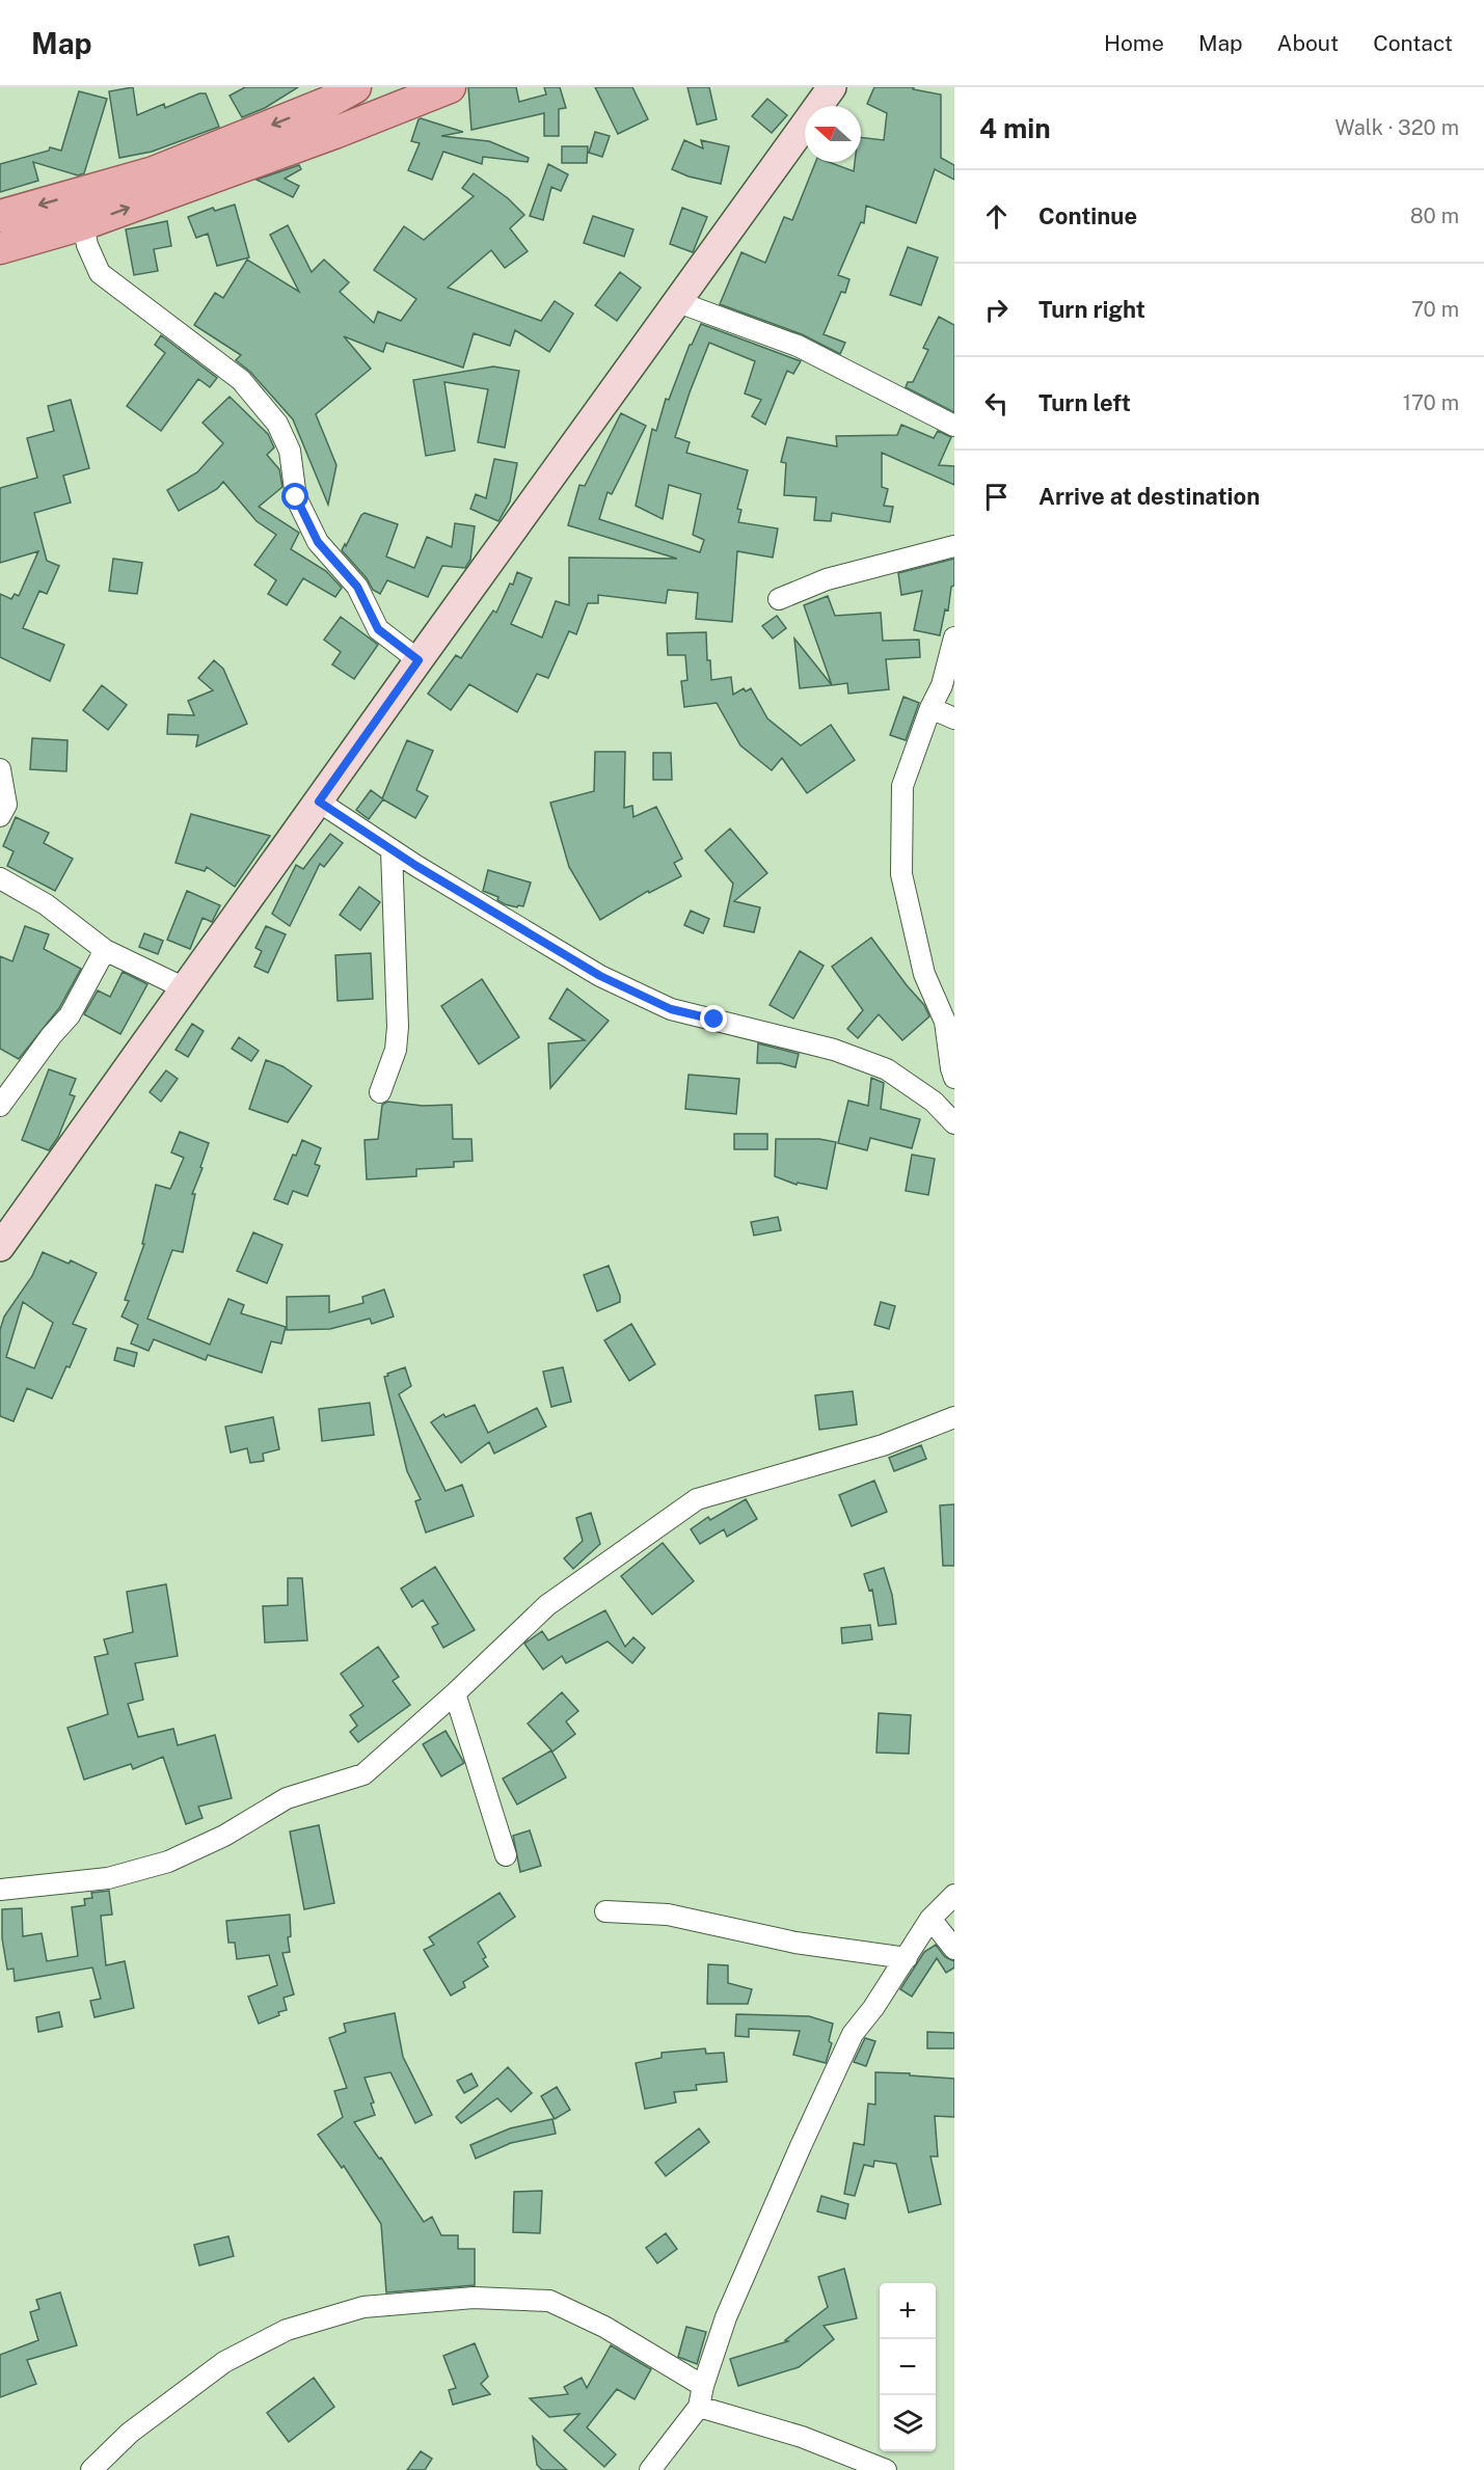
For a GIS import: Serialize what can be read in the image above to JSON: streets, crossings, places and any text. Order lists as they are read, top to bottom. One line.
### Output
{"north":"left","page":{"header":"Map","nav":["Home","Map","About","Contact"],"heading":["4 min","Walk · 320 m"],"list":[["Continue","80 m"],["Turn right","70 m"],["Turn left","170 m"],"Arrive at destination"],"map_buttons":["+","−"]}}
